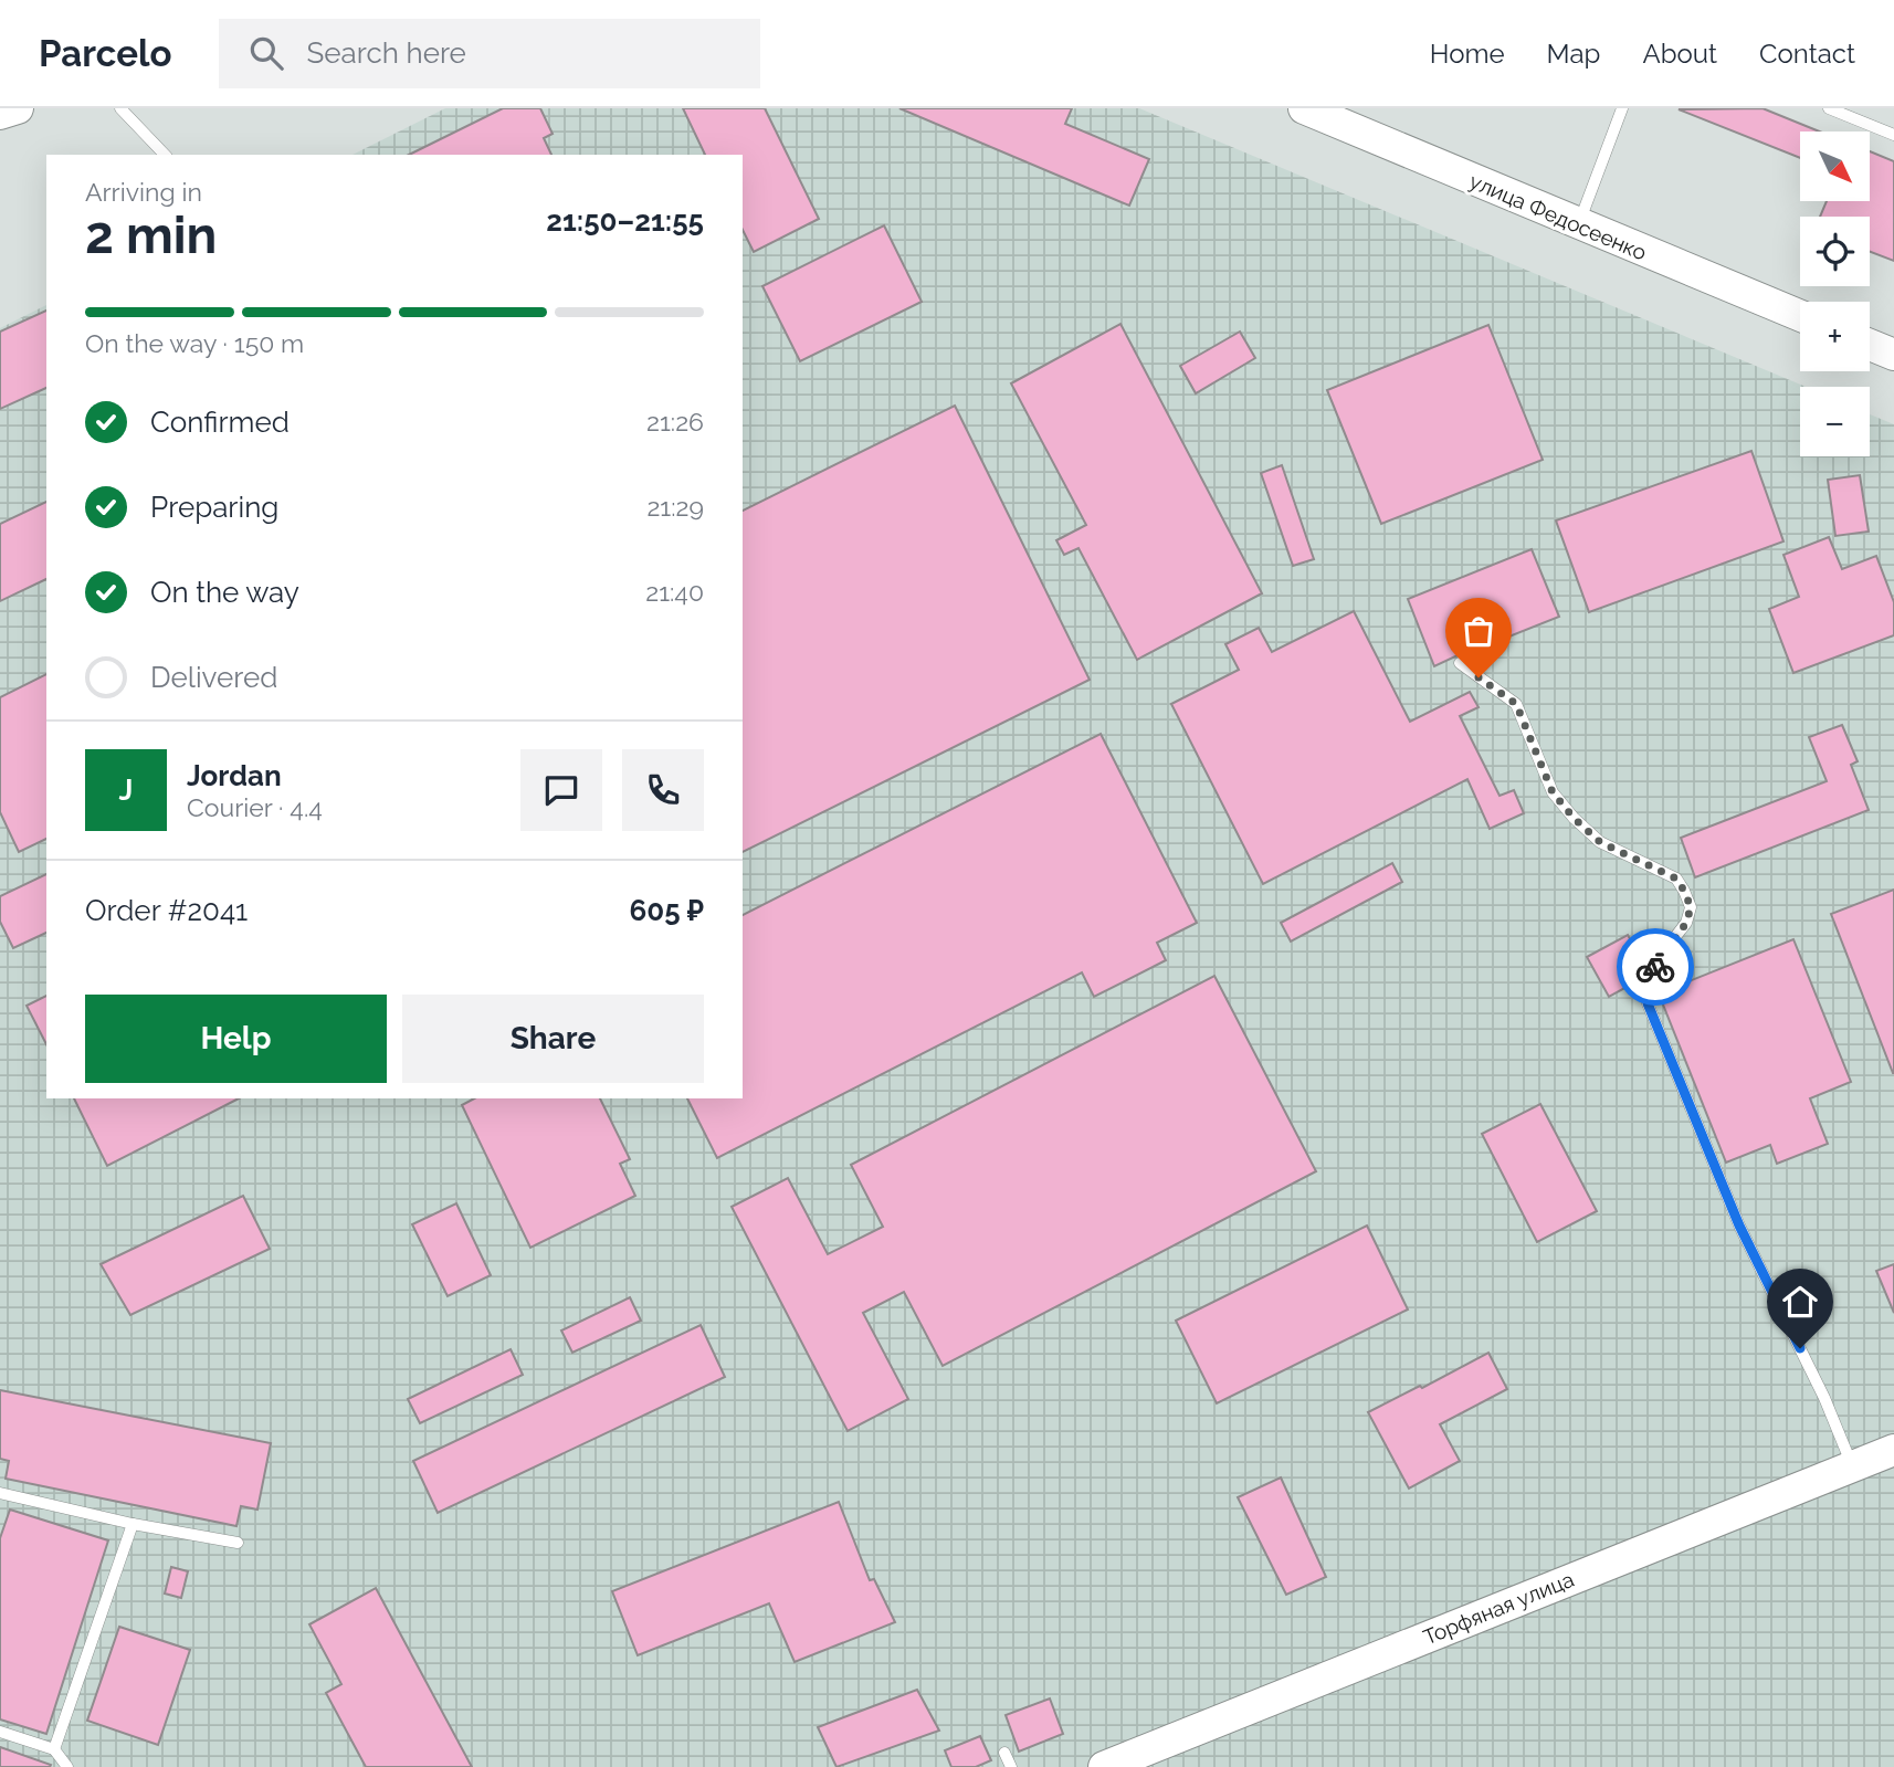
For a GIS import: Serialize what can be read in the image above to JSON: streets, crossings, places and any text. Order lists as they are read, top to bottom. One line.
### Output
{"streets":{"street":["улица Федосеенко","Торфяная улица"]},"north":"bottom right","page":{"header":"Parcelo","search":"Search here","nav":["Home","Map","About","Contact"],"map_buttons":["+","−"],"heading":["2 min","Arriving in","21:50–21:55"],"panel":["Jordan","Courier · 4.4","Order #2041","605 ₽"],"bar":"On the way · 150 m","list":[["Confirmed","21:26"],["Preparing","21:29"],["On the way","21:40"],"Delivered"],"round":"J","buttons":["Help","Share"]}}
